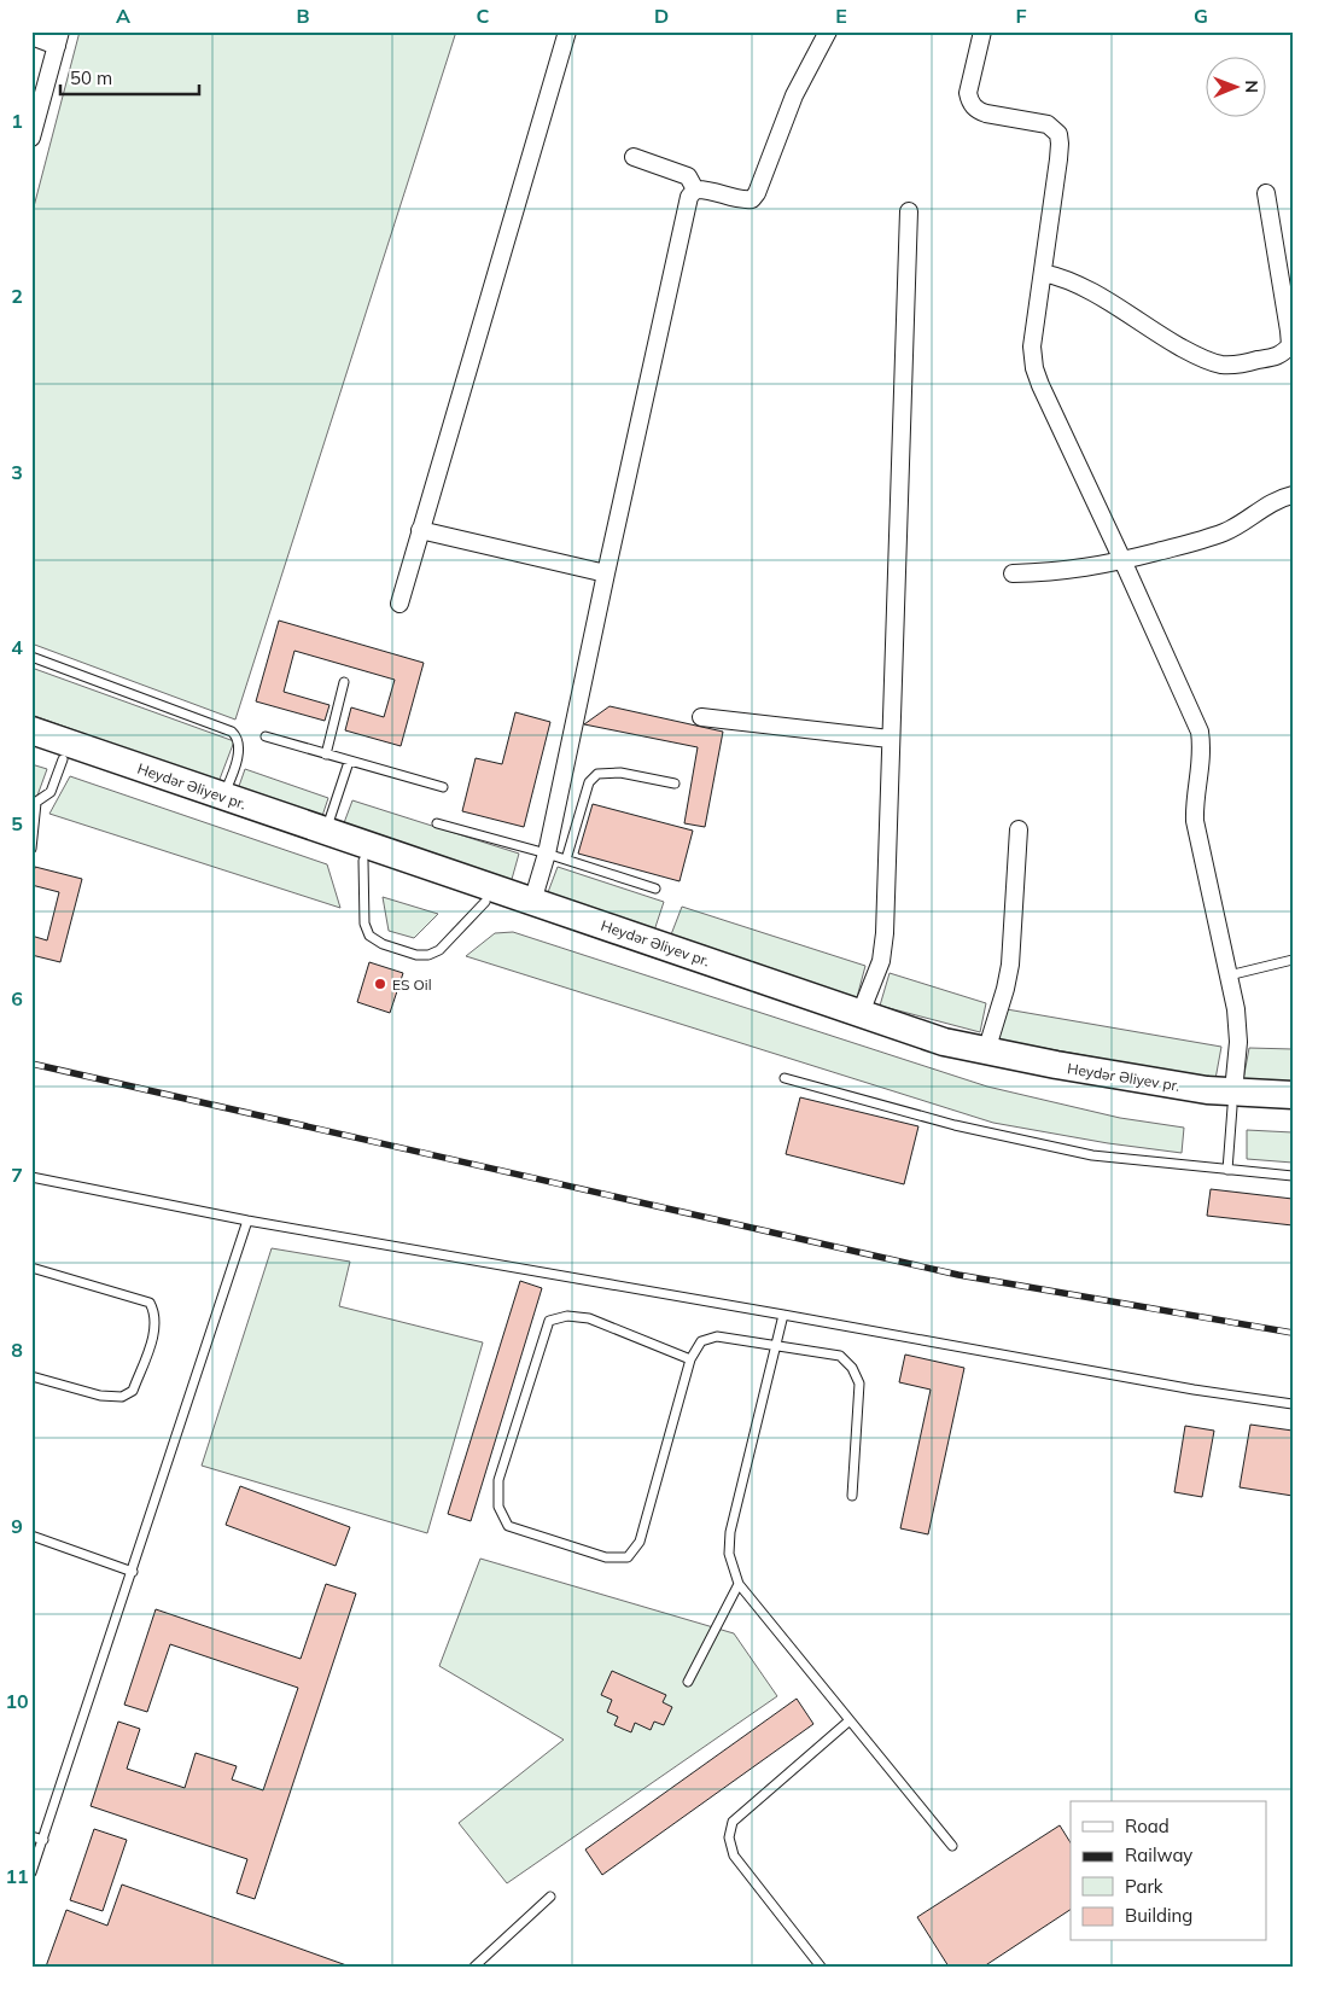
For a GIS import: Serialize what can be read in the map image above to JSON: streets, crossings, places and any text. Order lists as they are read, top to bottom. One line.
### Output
{"streets":{"main road":["Heydər Əliyev pr."]},"places":["ES Oil"],"legend":["Road","Railway","Park","Building"],"scale_bar":"50 m","north":"right","grid":{"columns":["A","B","C","D","E","F","G"],"rows":["1","2","3","4","5","6","7","8","9","10","11"]}}
